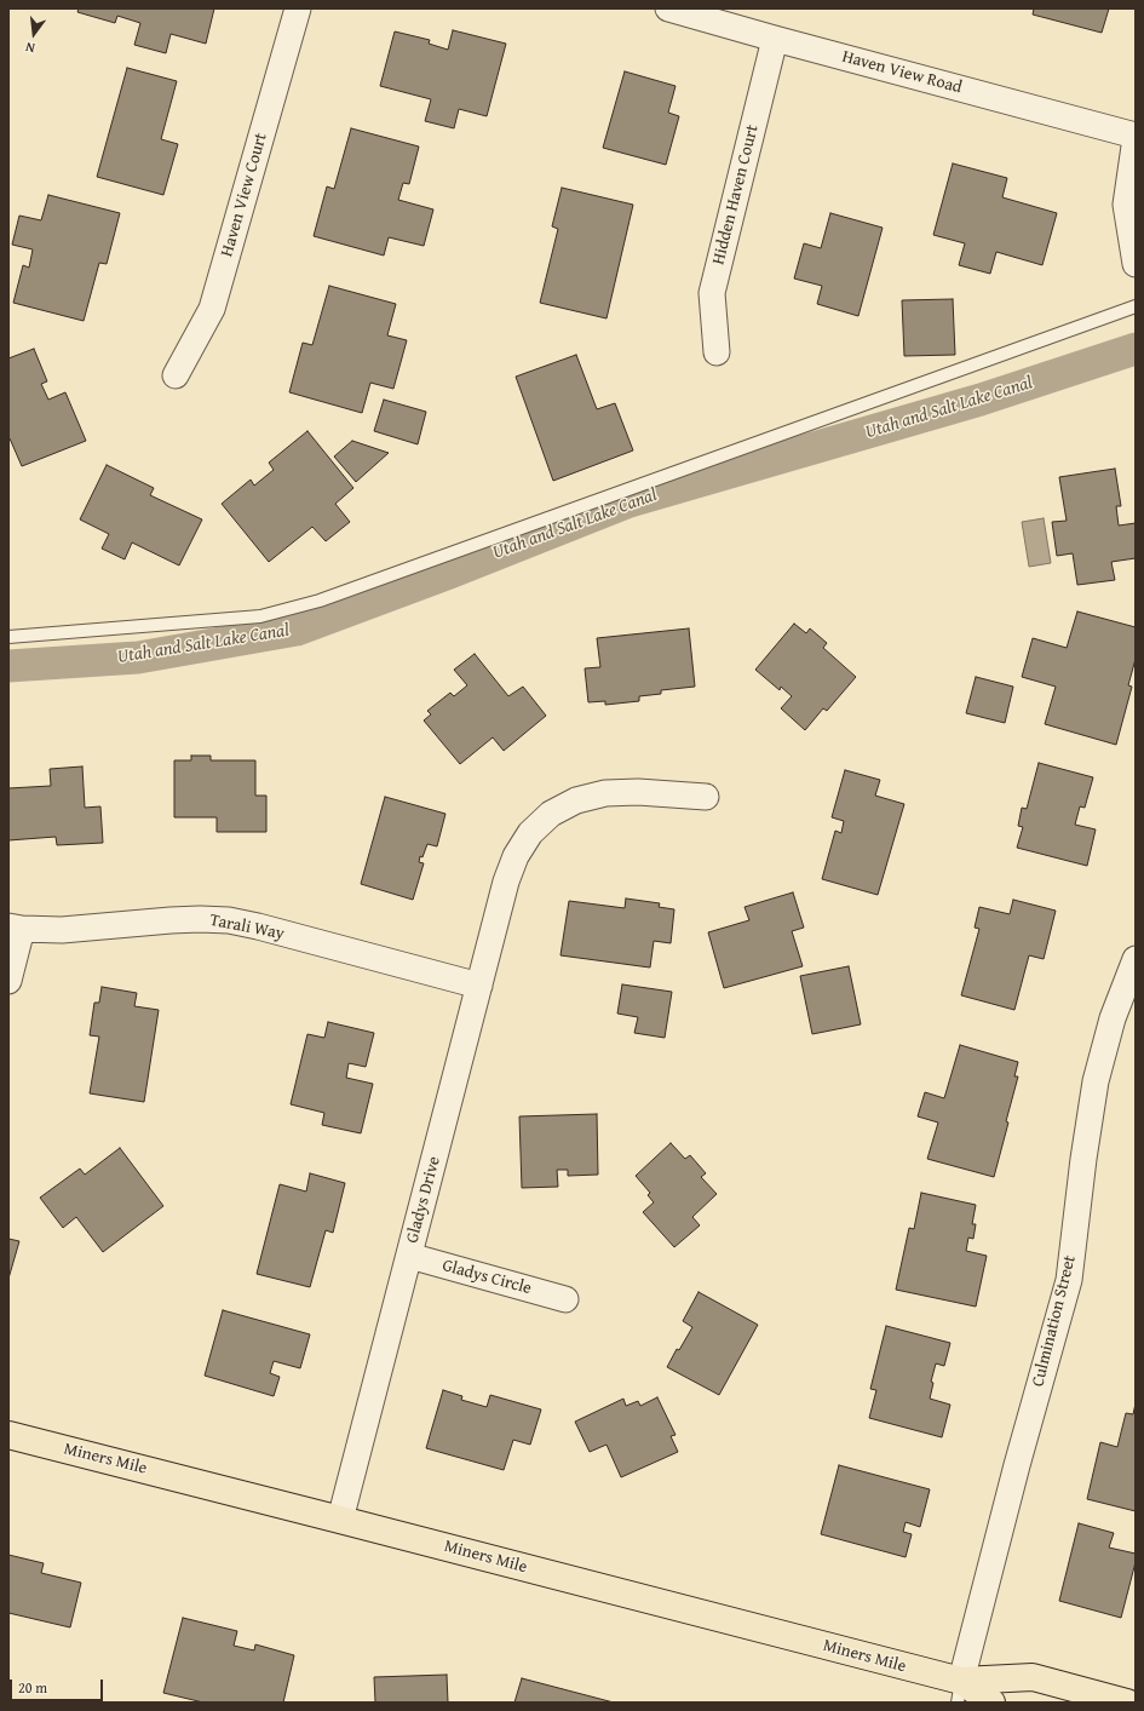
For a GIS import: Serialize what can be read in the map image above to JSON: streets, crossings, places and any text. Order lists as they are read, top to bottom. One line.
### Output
{"streets":{"main road":["Miners Mile"],"street":["Haven View Road","Haven View Court","Hidden Haven Court","Tarali Way","Gladys Drive","Gladys Circle","Culmination Street"]},"crossings":[["Haven View Road","Hidden Haven Court"],["Tarali Way","Gladys Drive"],["Gladys Drive","Gladys Circle"],["Gladys Drive","Miners Mile"],["Culmination Street","Miners Mile"]],"water":["Utah and Salt Lake Canal"],"scale_bar":"20 m","north":"bottom"}
